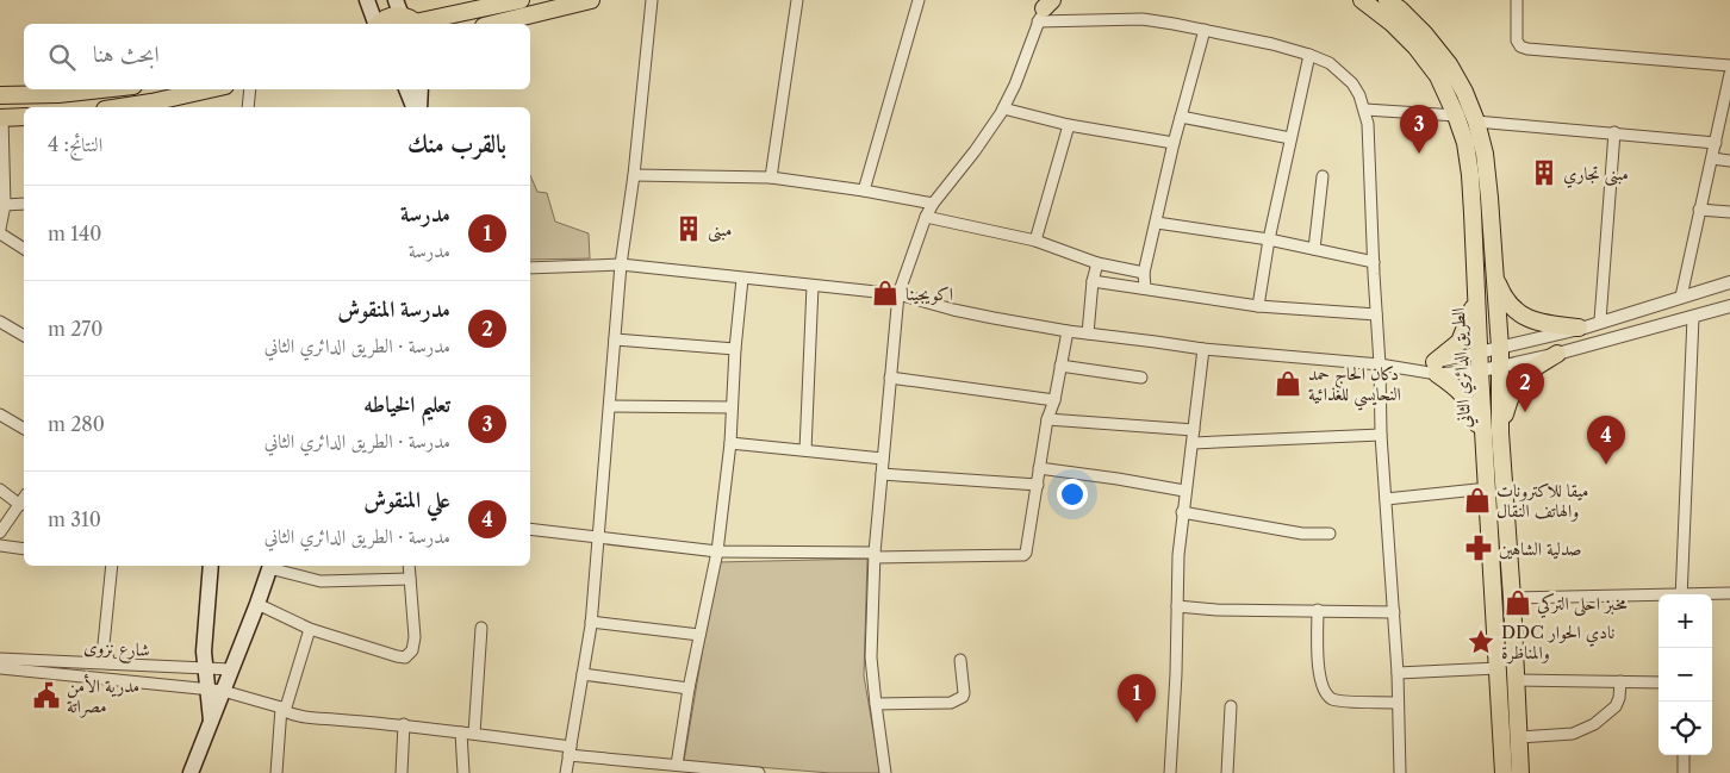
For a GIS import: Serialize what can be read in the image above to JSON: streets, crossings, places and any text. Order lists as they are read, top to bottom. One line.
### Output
{"streets":{"main road":["الطريق الدائري الثاني"],"street":["شارع نزوى"]},"places":{"building":["مبنى تجاري","مبنى"],"shop":["اكويجينا","دكان الحاج حمد النحايسي للغذائية","ميقا للاكترونات والهاتف النقال","مخبز احلى التركي"],"pharmacy":["صدلية الشاهين"],"place":["DDC نادي الحوار والمناظرة"],"public building":["مدرية الأمن مصراتة"]},"page":{"search":"ابحث هنا","pins":["3","2","4","1"],"heading":["بالقرب منك","النتائج: 4"],"list":[{"mark":"1","name":"مدرسة","note":"مدرسة","value":"140 m"},{"mark":"2","name":"مدرسة المنقوش","note":"مدرسة · الطريق الدائري الثاني","value":"270 m"},{"mark":"3","name":"تعليم الخياطه","note":"مدرسة · الطريق الدائري الثاني","value":"280 m"},{"mark":"4","name":"علي المنقوش","note":"مدرسة · الطريق الدائري الثاني","value":"310 m"}],"map_buttons":["+","−"]}}
